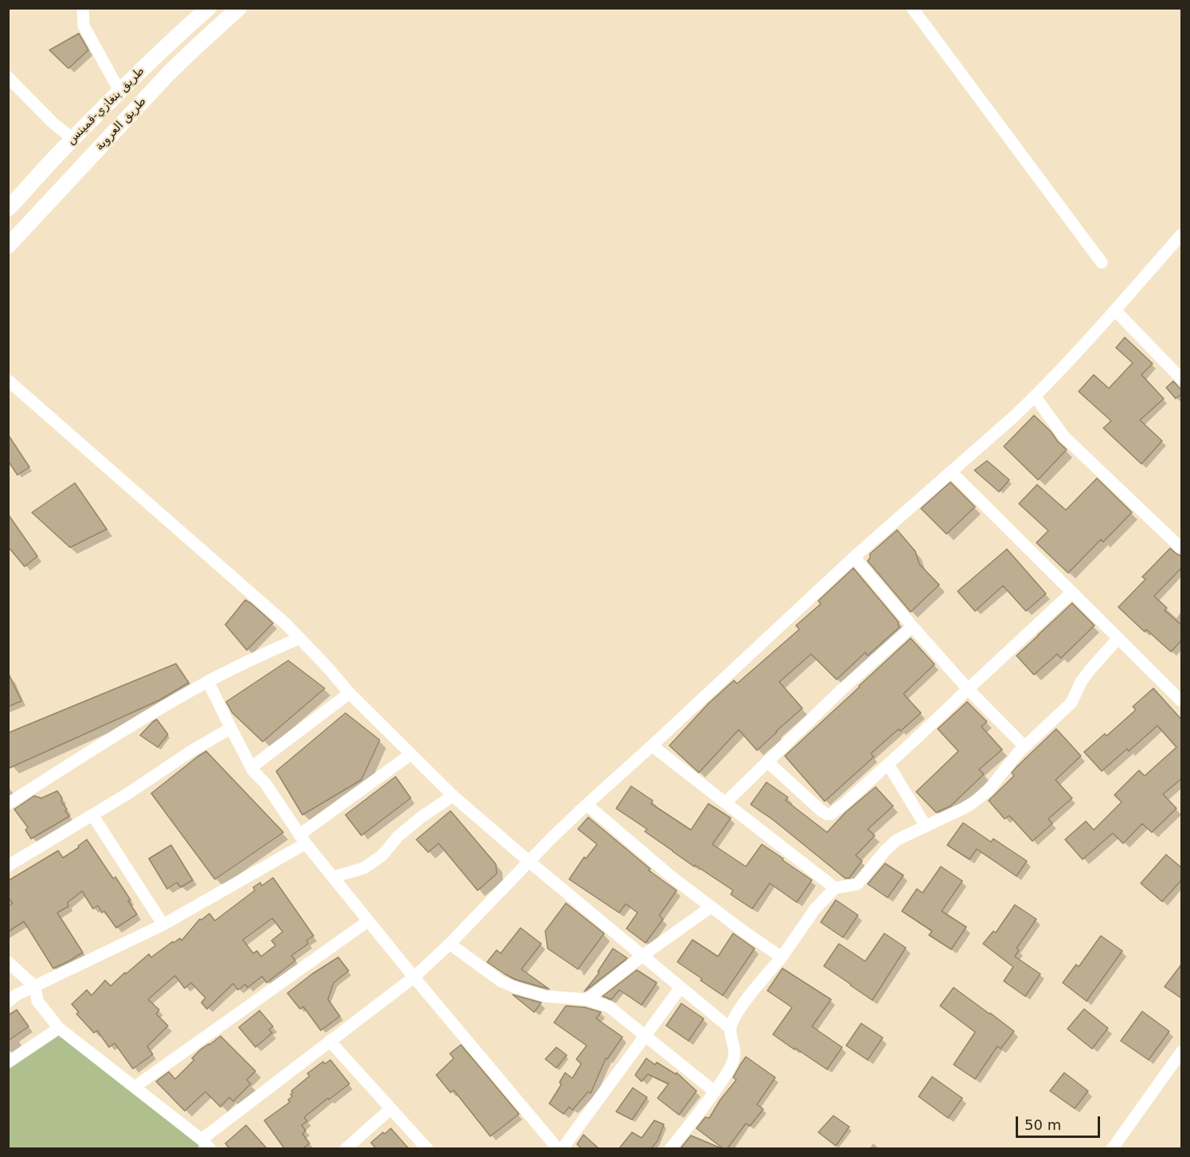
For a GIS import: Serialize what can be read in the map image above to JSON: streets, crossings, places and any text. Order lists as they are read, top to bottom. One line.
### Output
{"streets":{"main road":["طريق بنغازي-قمينس","طريق العروبة"]},"scale_bar":"50 m"}
